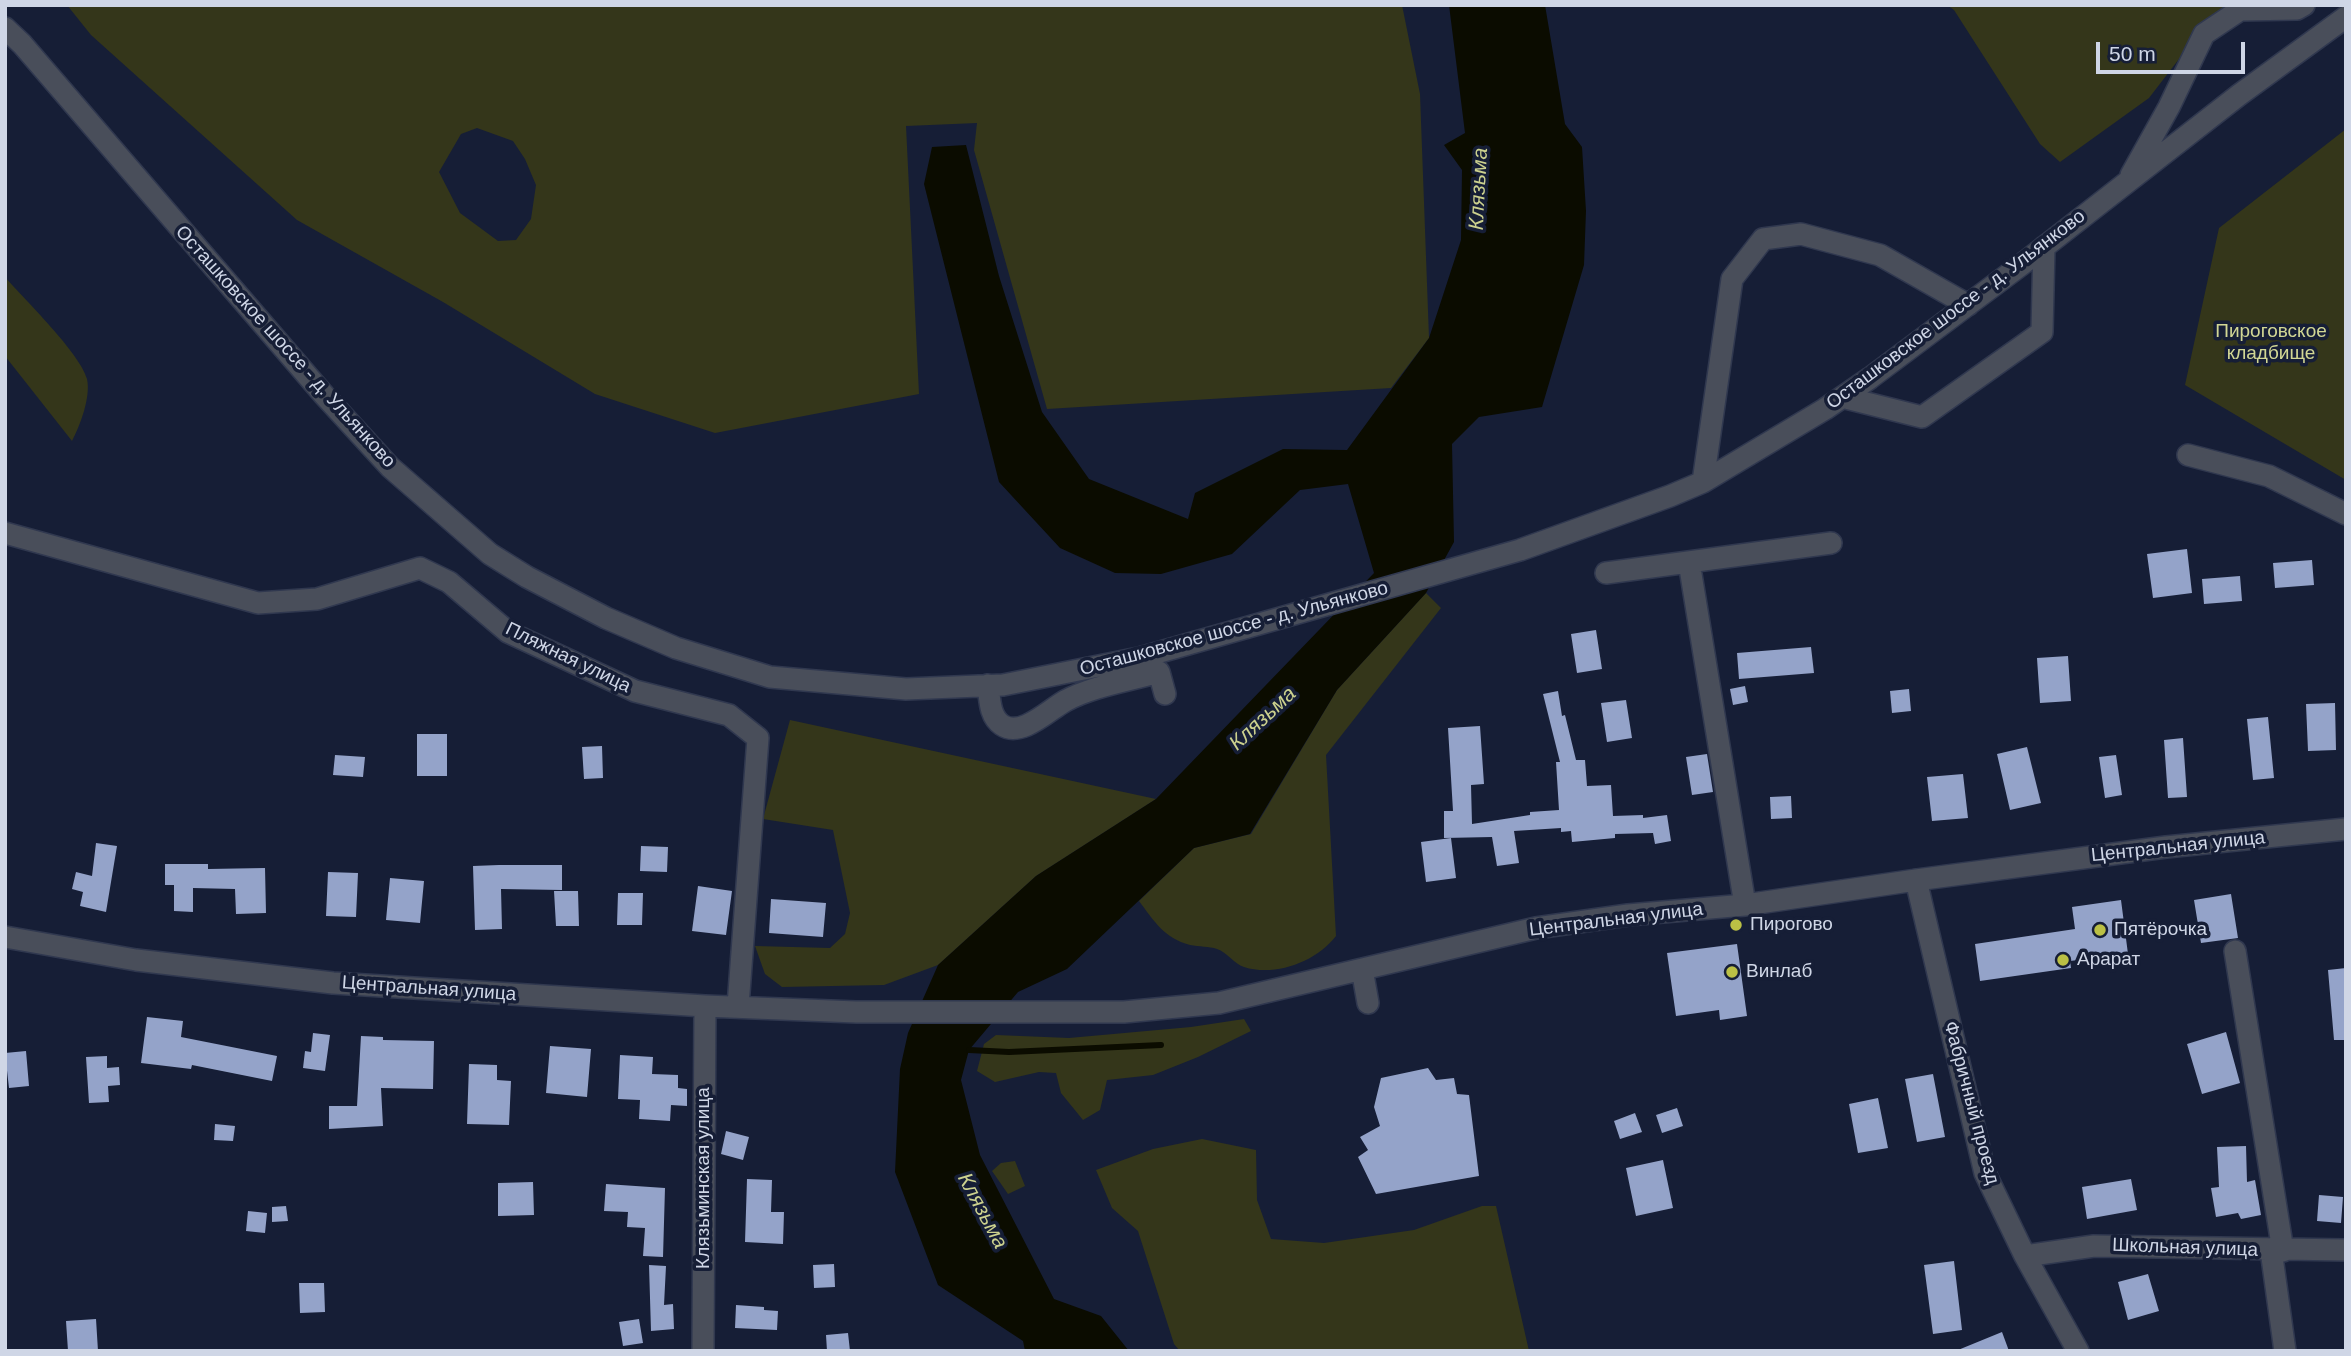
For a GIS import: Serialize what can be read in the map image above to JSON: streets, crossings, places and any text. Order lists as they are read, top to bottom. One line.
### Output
{"streets":{"street":["Осташковское шоссе - д. Ульянково","Пляжная улица","Центральная улица","Фабричный проезд","Клязьминская улица","Школьная улица"]},"crossings":[["Пляжная улица","Центральная улица"],["Центральная улица","Фабричный проезд"],["Центральная улица","Клязьминская улица"],["Фабричный проезд","Школьная улица"]],"water":["Клязьма"],"parks":["Пироговское кладбище"],"places":["Пирогово","Пятёрочка","Арарат","Винлаб"],"scale_bar":"50 m"}
